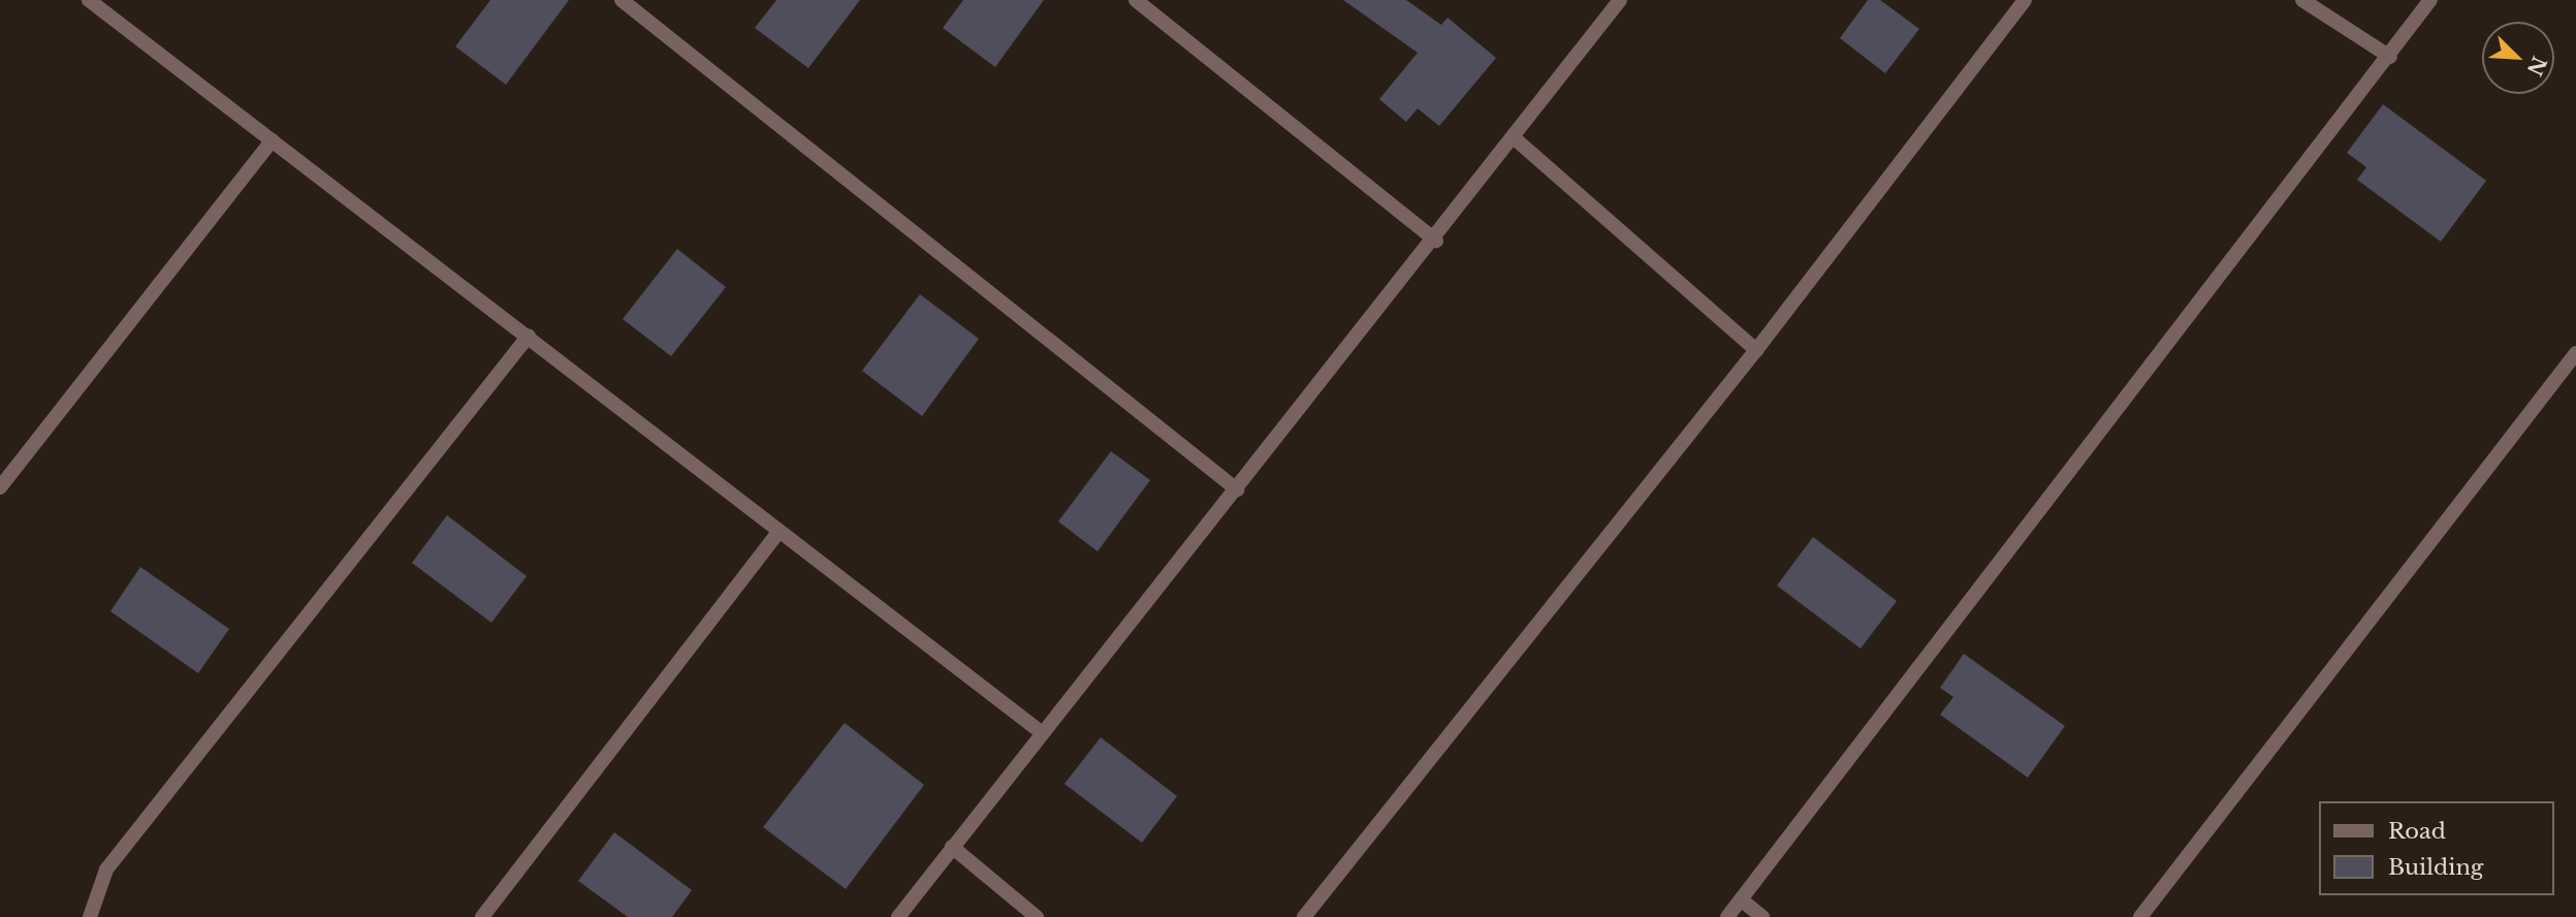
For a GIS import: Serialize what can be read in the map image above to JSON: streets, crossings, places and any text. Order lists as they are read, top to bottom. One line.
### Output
{"legend":["Road","Building"],"north":"bottom right"}
